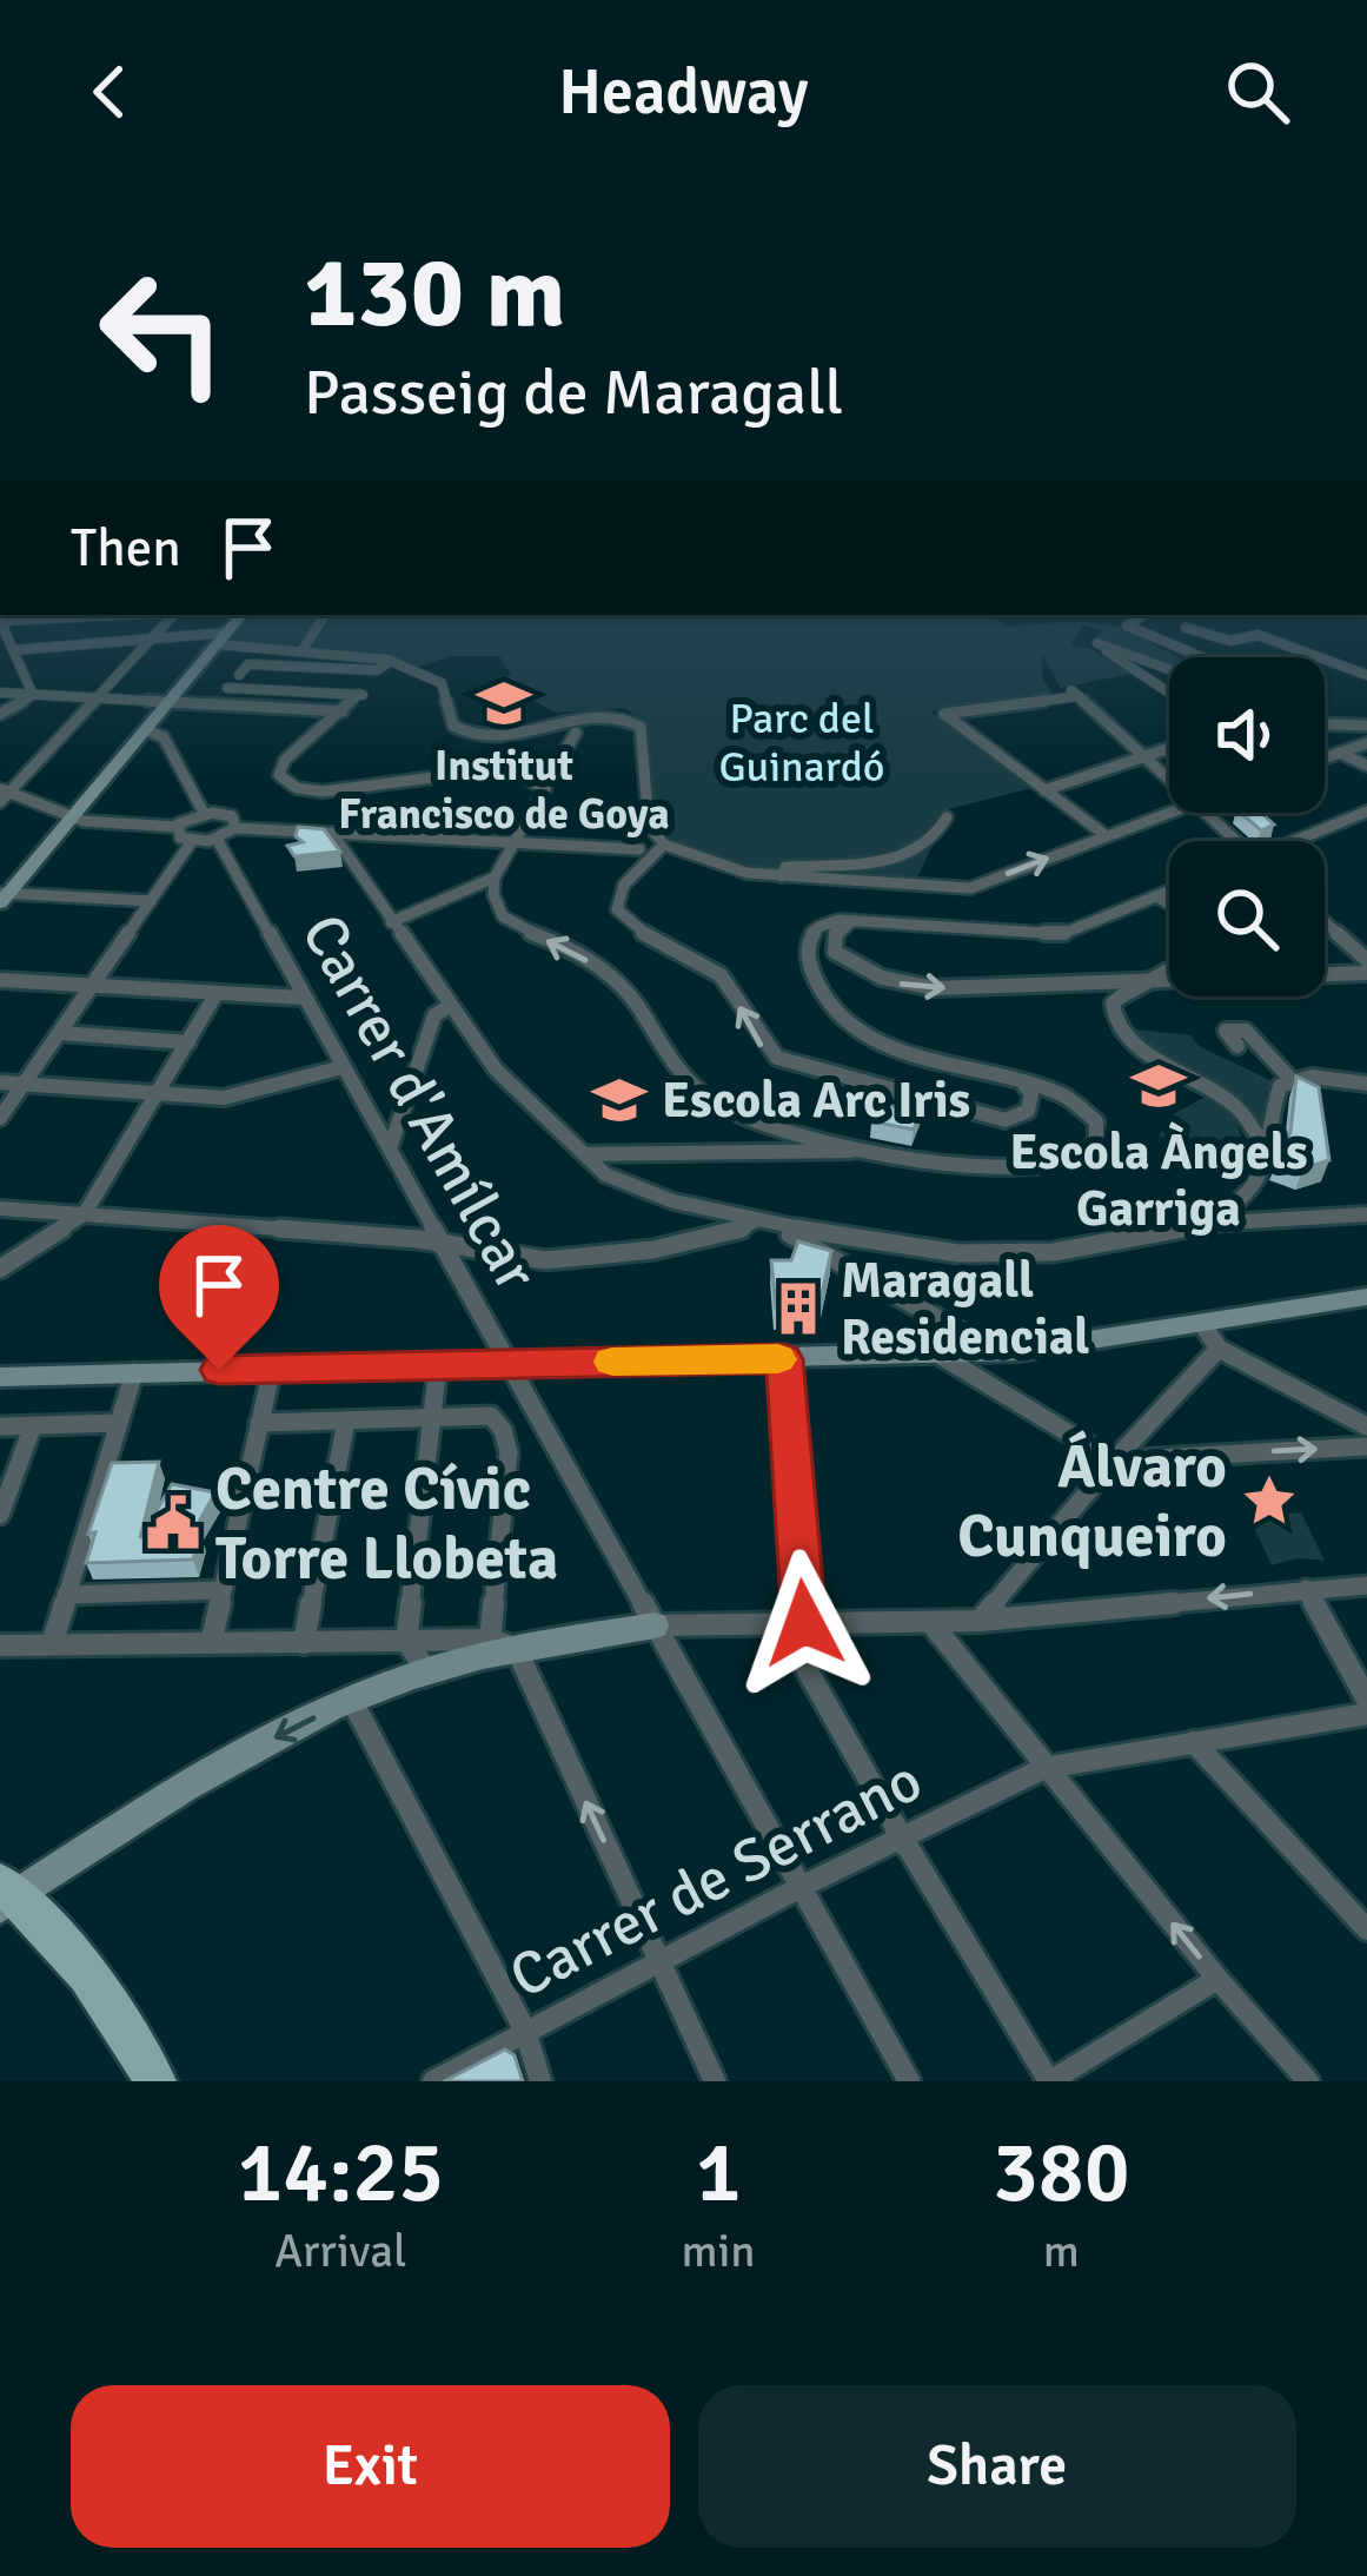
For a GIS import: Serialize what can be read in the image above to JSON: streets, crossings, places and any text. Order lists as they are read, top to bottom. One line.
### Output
{"streets":{"street":["Carrer d'Amílcar","Carrer de Serrano"]},"crossings":[["Carrer d'Amílcar","Carrer de Serrano"]],"parks":["Parc del Guinardó"],"places":{"school or university":["Institut Francisco de Goya","Escola Àngels Garriga","Escola Arc Iris"],"building":["Maragall Residencial"],"place":["Álvaro Cunqueiro"],"public building":["Centre Cívic Torre Llobeta"]},"page":{"header":"Headway","turn":["130 m","Passeig de Maragall"],"then":"Then","eta":["14:25","Arrival","1","min","380","m"],"buttons":["Exit","Share"]}}
